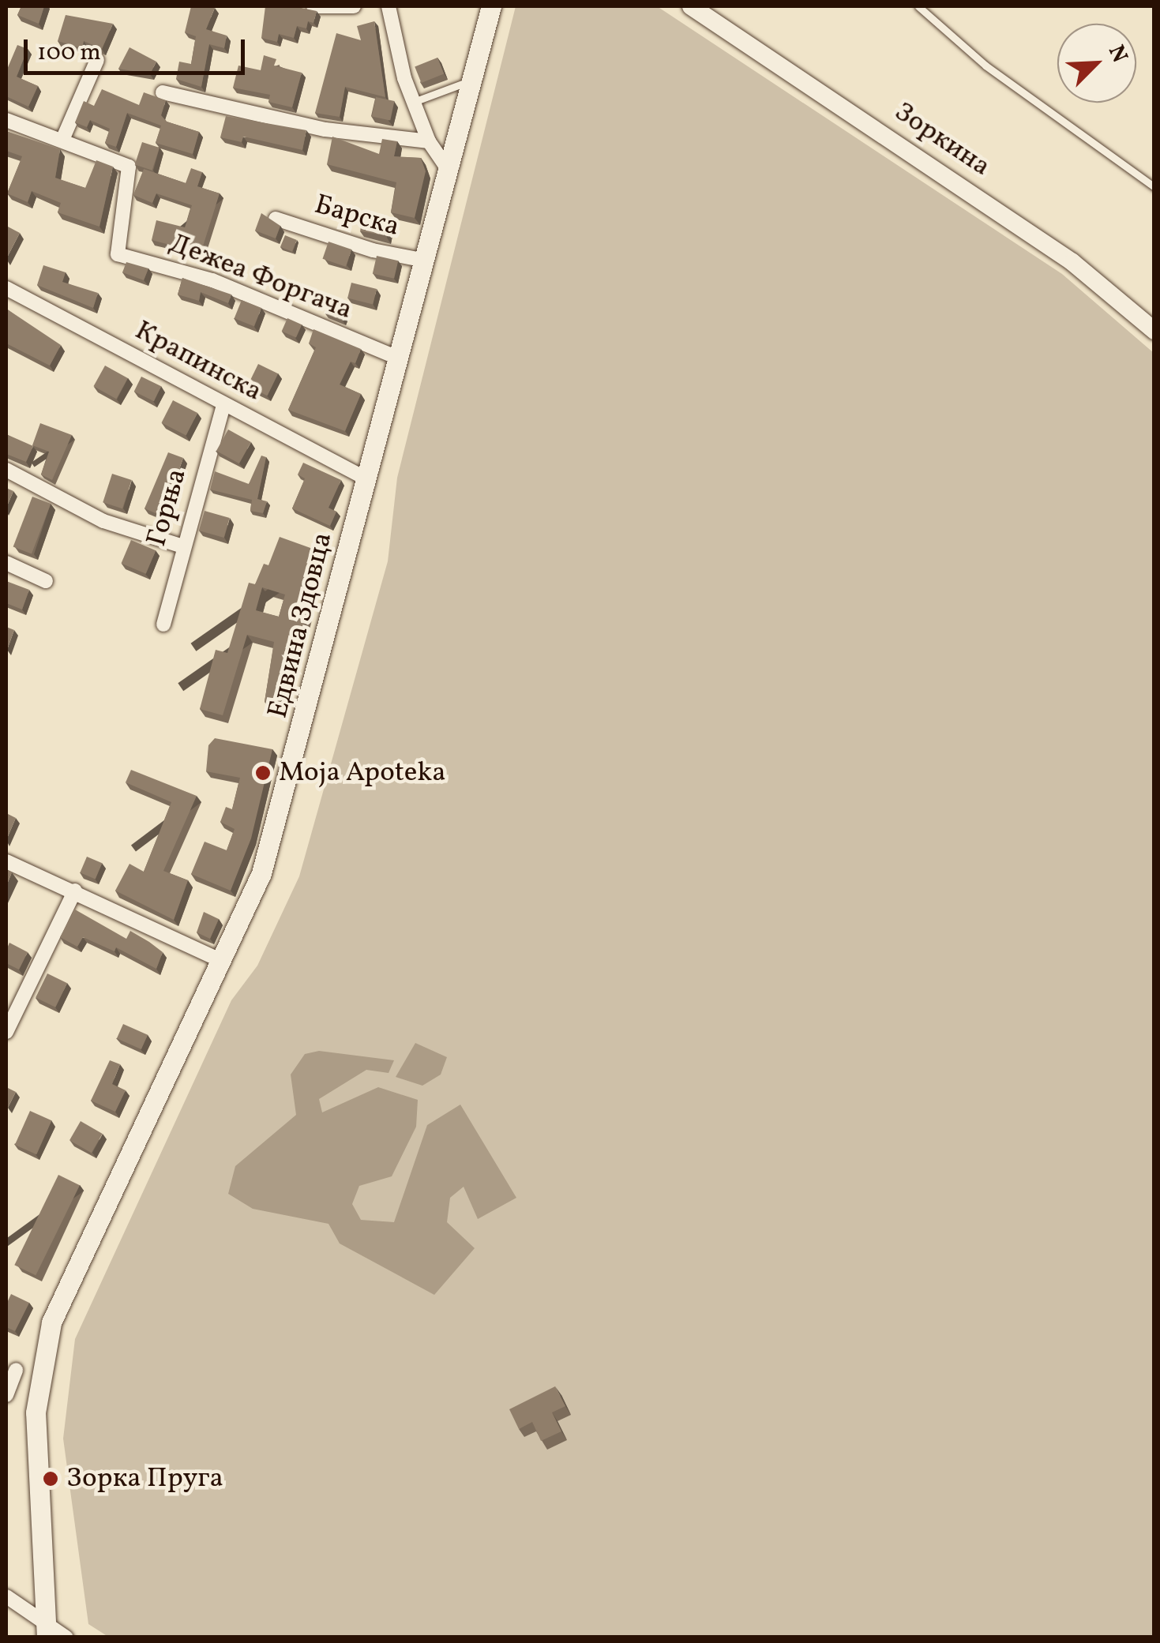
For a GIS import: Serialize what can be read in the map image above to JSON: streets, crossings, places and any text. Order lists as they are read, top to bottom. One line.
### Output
{"streets":{"main road":["Едвина Здовца"],"street":["Зоркина","Барска","Дежеа Форгача","Крапинска","Горња"]},"crossings":[["Барска","Едвина Здовца"],["Дежеа Форгача","Едвина Здовца"],["Крапинска","Горња"],["Крапинска","Едвина Здовца"]],"places":["Moja Apoteka","Зорка Пруга"],"scale_bar":"100 m","north":"top right"}
